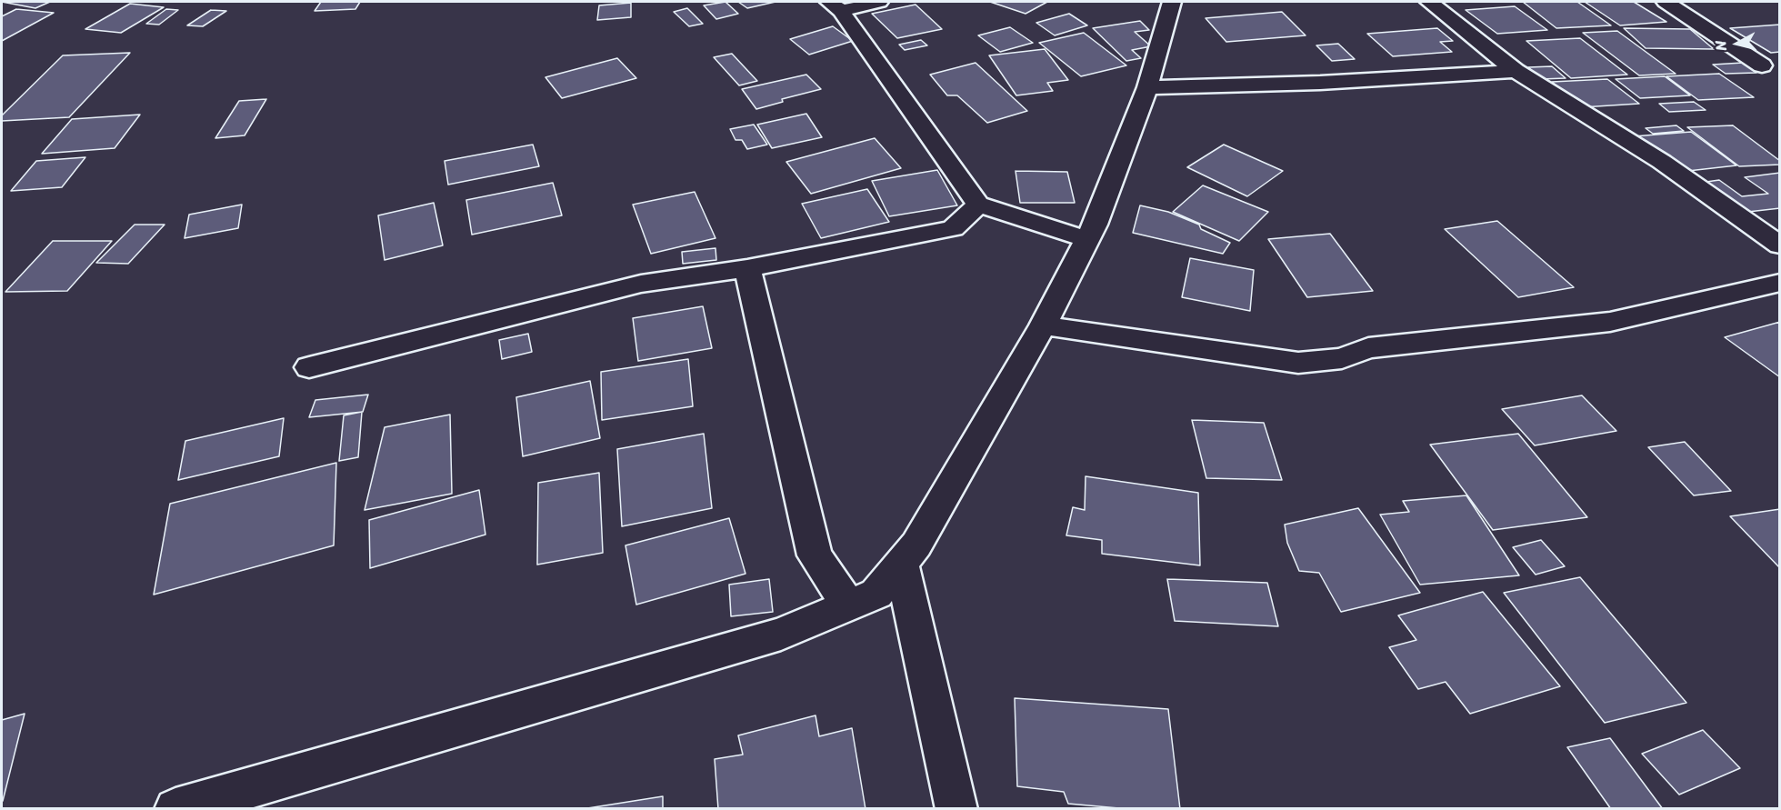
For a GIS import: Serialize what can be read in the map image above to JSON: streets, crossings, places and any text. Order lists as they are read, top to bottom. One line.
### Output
{"north":"left"}
